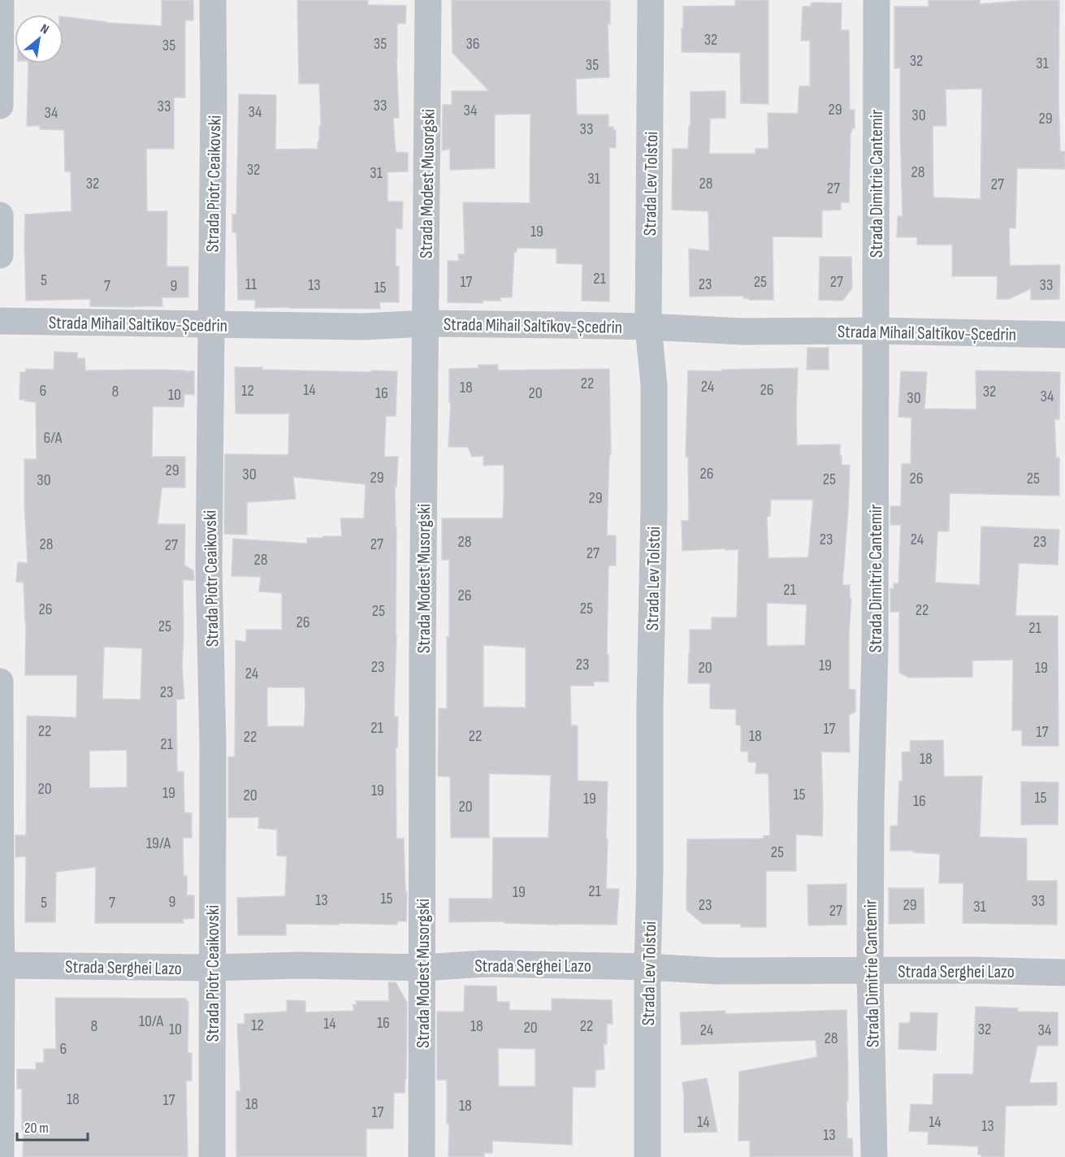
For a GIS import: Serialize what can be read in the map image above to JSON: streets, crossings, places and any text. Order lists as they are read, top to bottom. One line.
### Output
{"streets":{"street":["Strada Piotr Ceaikovski","Strada Modest Musorgski","Strada Lev Tolstoi","Strada Dimitrie Cantemir","Strada Mihail Saltîkov-Șcedrin","Strada Serghei Lazo"]},"crossings":[["Strada Piotr Ceaikovski","Strada Mihail Saltîkov-Șcedrin"],["Strada Piotr Ceaikovski","Strada Serghei Lazo"],["Strada Modest Musorgski","Strada Mihail Saltîkov-Șcedrin"],["Strada Modest Musorgski","Strada Serghei Lazo"],["Strada Lev Tolstoi","Strada Mihail Saltîkov-Șcedrin"],["Strada Lev Tolstoi","Strada Serghei Lazo"],["Strada Dimitrie Cantemir","Strada Mihail Saltîkov-Șcedrin"],["Strada Dimitrie Cantemir","Strada Serghei Lazo"]],"house_numbers":["32","35","36","35","32","31","35","33","33","29","34","34","34","30","29","33","32","28","31","31","32","28","27","27","19","21","5","17","25","27","11","23","13","33","7","9","15","22","24","18","14","26","6","12","8","32","16","20","10","34","30","6/A","29","26","30","29","26","25","25","30","29","23","24","28","23","28","27","27","27","28","21","26","25","26","22","25","26","25","21","23","19","23","20","19","24","23","21","17","22","17","22","18","22","21","18","20","19","19","15","20","15","19","16","20","19/A","25","21","19","15","13","33","9","5","7","23","29","31","27","10/A","16","14","12","8","18","22","20","10","32","24","34","28","6","18","17","18","18","17","14","14","13","13"],"scale_bar":"20 m","north":"top right"}
